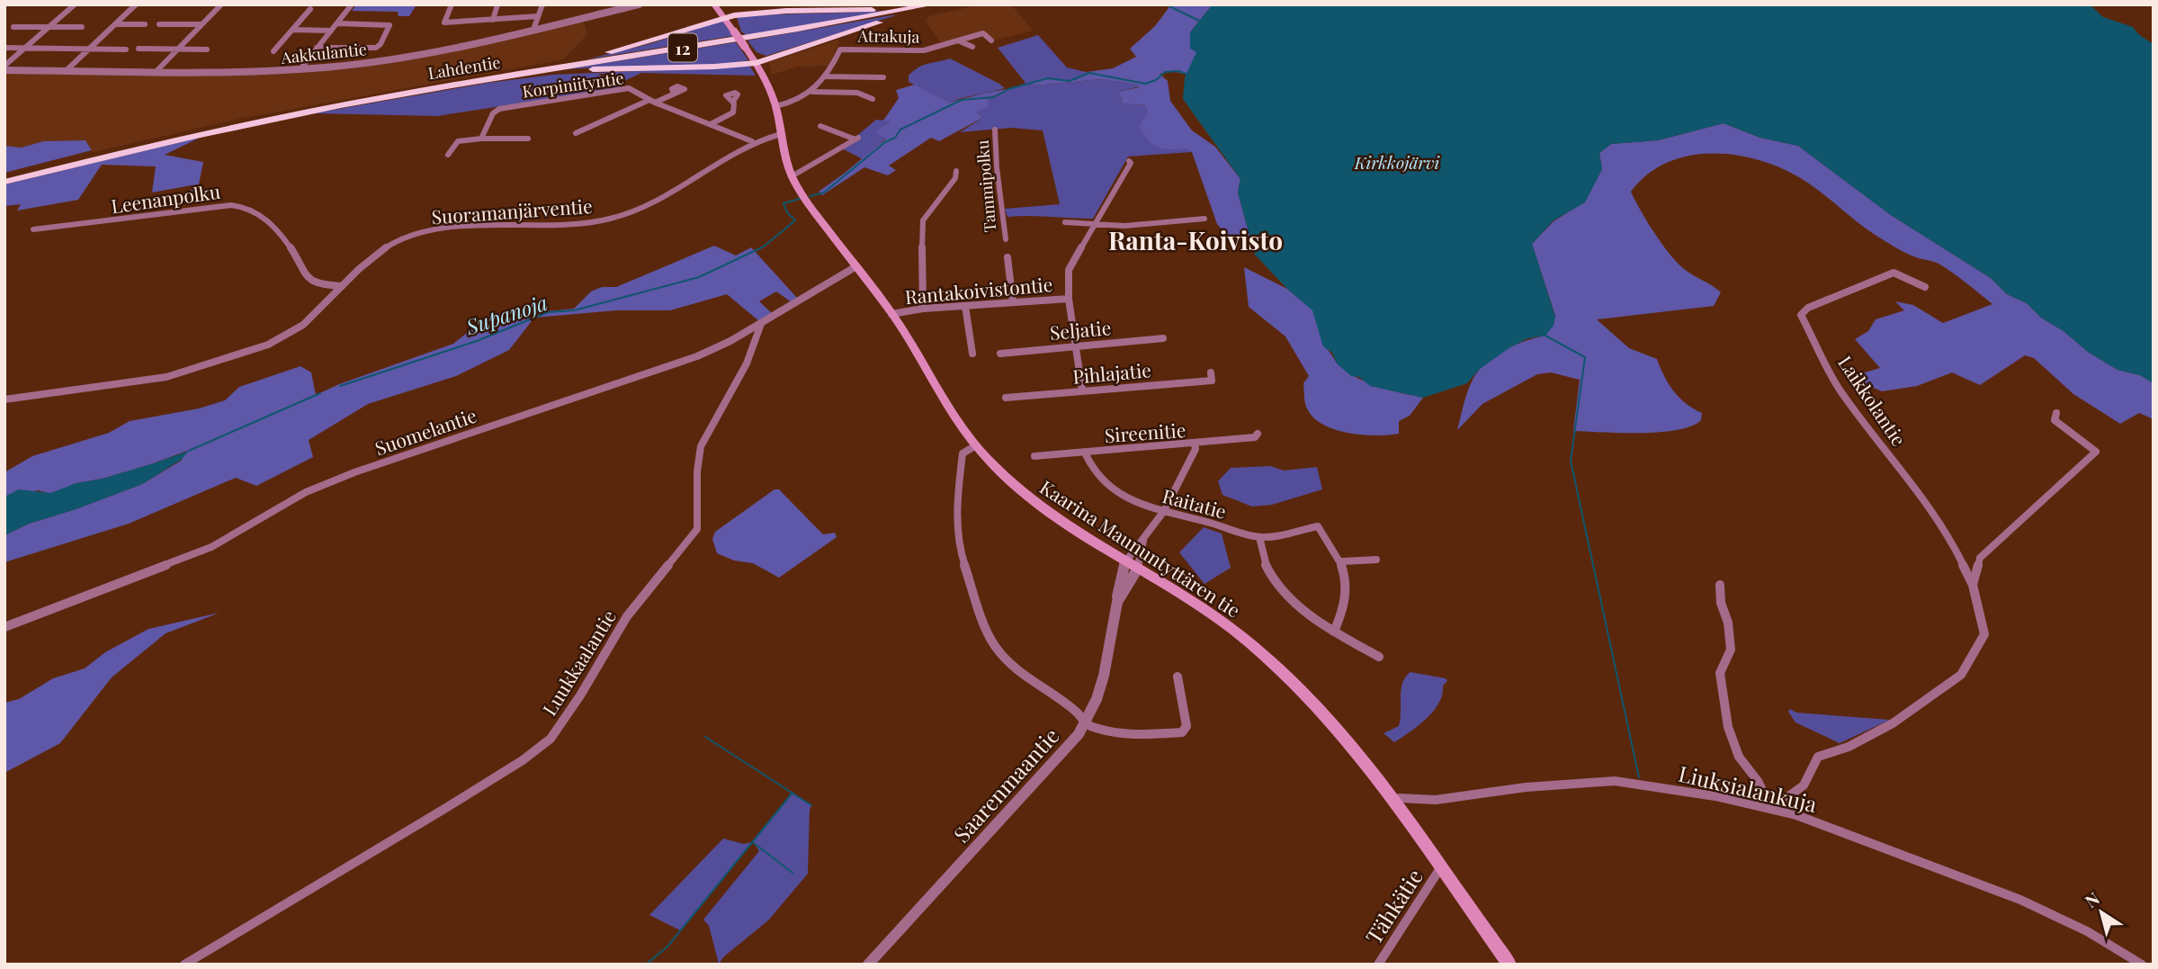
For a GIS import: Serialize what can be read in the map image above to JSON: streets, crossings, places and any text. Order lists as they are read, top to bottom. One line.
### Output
{"streets":{"highway":["12","Lahdentie"],"main road":["Kaarina Maununtyttären tie"],"street":["Atrakuja","Aakkulantie","Korpiniityntie","Tammipolku","Leenanpolku","Suoramanjärventie","Rantakoivistontie","Seljatie","Pihlajatie","Laikkolantie","Suomelantie","Sireenitie","Raitatie","Luukkaalantie","Saarenmaantie","Liuksialankuja","Tähkätie"]},"crossings":[["Korpiniityntie","Suoramanjärventie"],["Tammipolku","Rantakoivistontie"],["Leenanpolku","Suoramanjärventie"],["Suoramanjärventie","Kaarina Maununtyttären tie"],["Rantakoivistontie","Kaarina Maununtyttären tie"],["Laikkolantie","Liuksialankuja"],["Suomelantie","Kaarina Maununtyttären tie"],["Suomelantie","Luukkaalantie"],["Sireenitie","Raitatie"],["Kaarina Maununtyttären tie","Saarenmaantie"],["Kaarina Maununtyttären tie","Liuksialankuja"],["Kaarina Maununtyttären tie","Tähkätie"]],"districts":["Ranta-Koivisto"],"water":["Kirkkojärvi","Supanoja"],"north":"top left"}
